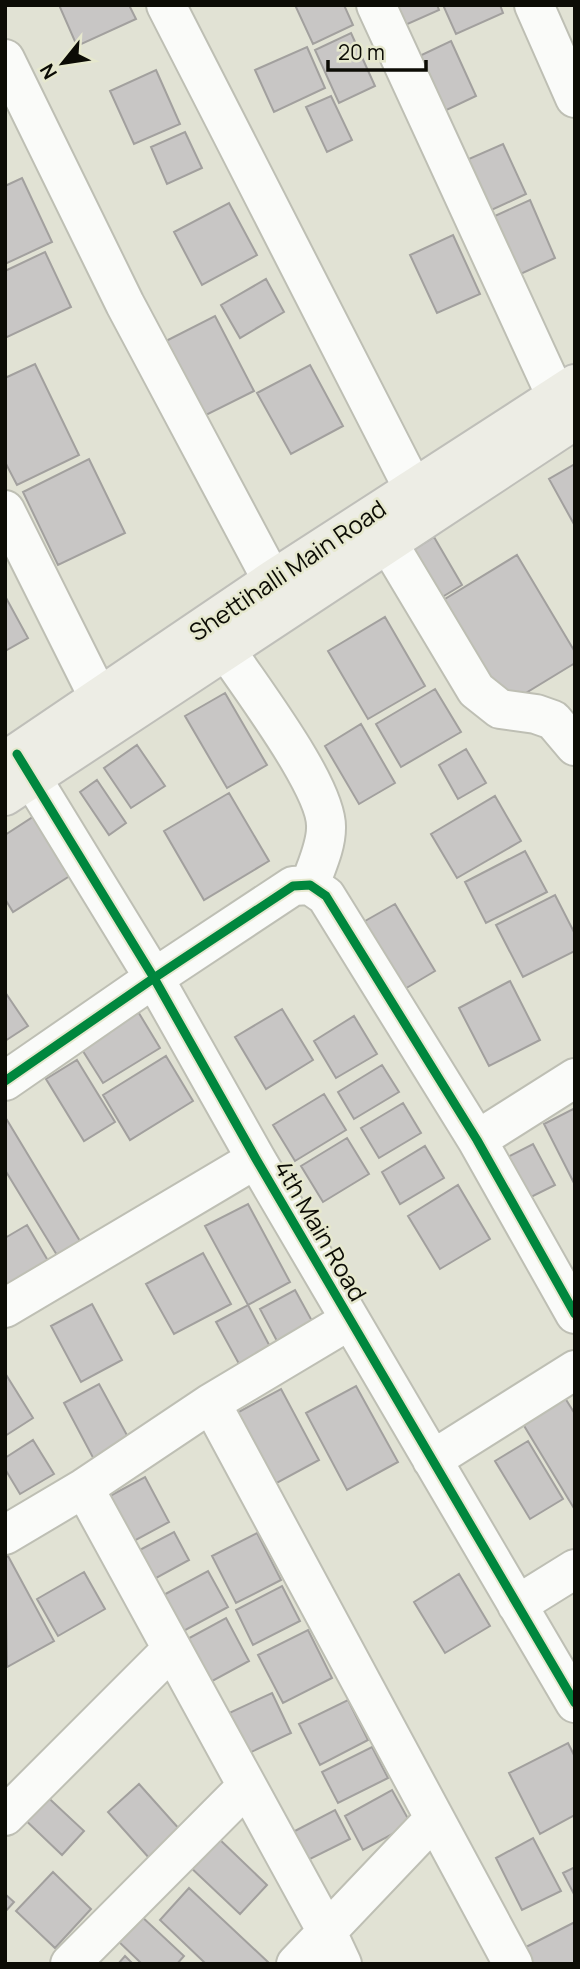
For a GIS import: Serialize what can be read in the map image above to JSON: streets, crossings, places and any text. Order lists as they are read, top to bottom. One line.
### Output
{"streets":{"main road":["Shettihalli Main Road"],"street":["4th Main Road"]},"crossings":[["Shettihalli Main Road","4th Main Road"]],"scale_bar":"20 m","north":"bottom left"}
